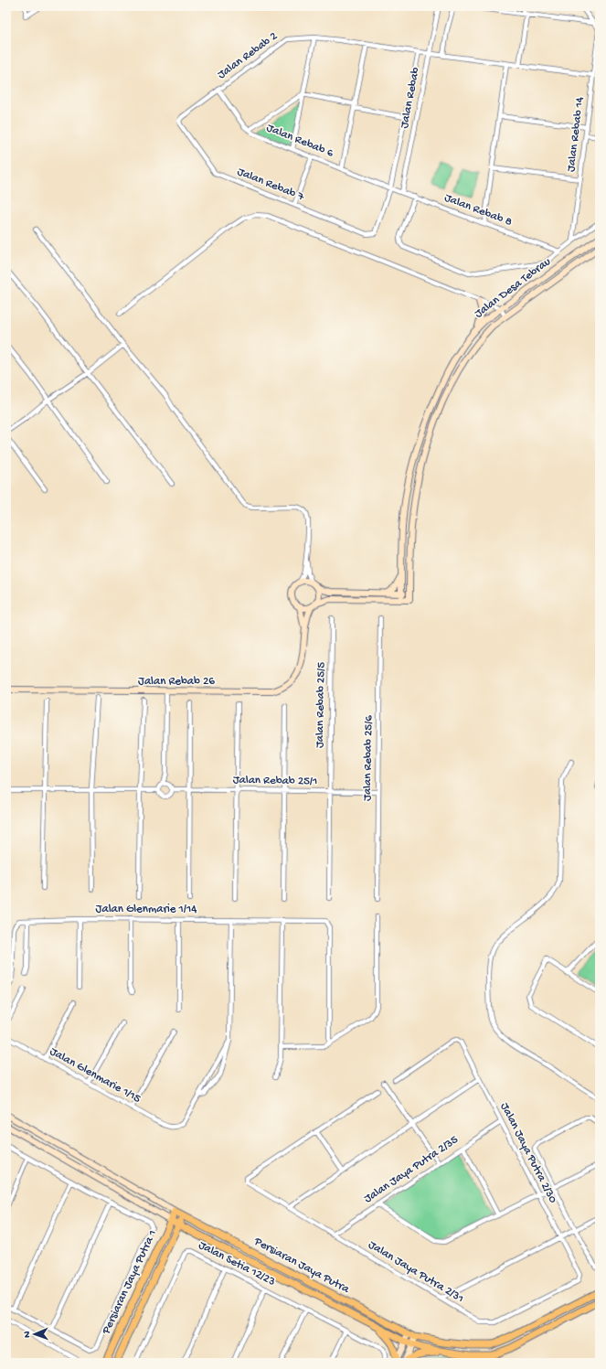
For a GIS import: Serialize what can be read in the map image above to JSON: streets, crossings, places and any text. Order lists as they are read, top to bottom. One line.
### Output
{"streets":{"main road":["Persiaran Jaya Putra","Persiaran Jaya Putra 1"],"street":["Jalan Rebab 2","Jalan Rebab","Jalan Rebab 14","Jalan Rebab 6","Jalan Rebab 7","Jalan Rebab 8","Jalan Desa Tebrau","Jalan Rebab 26","Jalan Rebab 25/5","Jalan Rebab 25/6","Jalan Rebab 25/1","Jalan Glenmarie 1/14","Jalan Glenmarie 1/15","Jalan Jaya Putra 2/30","Jalan Jaya Putra 2/35","Jalan Setia 12/23","Jalan Jaya Putra 2/31"]},"crossings":[["Jalan Rebab 2","Jalan Rebab"],["Jalan Rebab 2","Jalan Rebab 14"],["Jalan Rebab 2","Jalan Rebab 6"],["Jalan Rebab 2","Jalan Rebab 7"],["Jalan Rebab","Jalan Rebab 8"],["Jalan Rebab 6","Jalan Rebab 7"],["Jalan Rebab 6","Jalan Rebab 8"],["Jalan Rebab 7","Jalan Rebab 8"],["Jalan Rebab 25/5","Jalan Rebab 25/1"],["Jalan Rebab 25/6","Jalan Rebab 25/1"],["Jalan Jaya Putra 2/30","Jalan Jaya Putra 2/35"],["Jalan Jaya Putra 2/30","Jalan Jaya Putra 2/31"],["Jalan Jaya Putra 2/35","Jalan Jaya Putra 2/31"],["Persiaran Jaya Putra","Persiaran Jaya Putra 1"]],"north":"left"}
